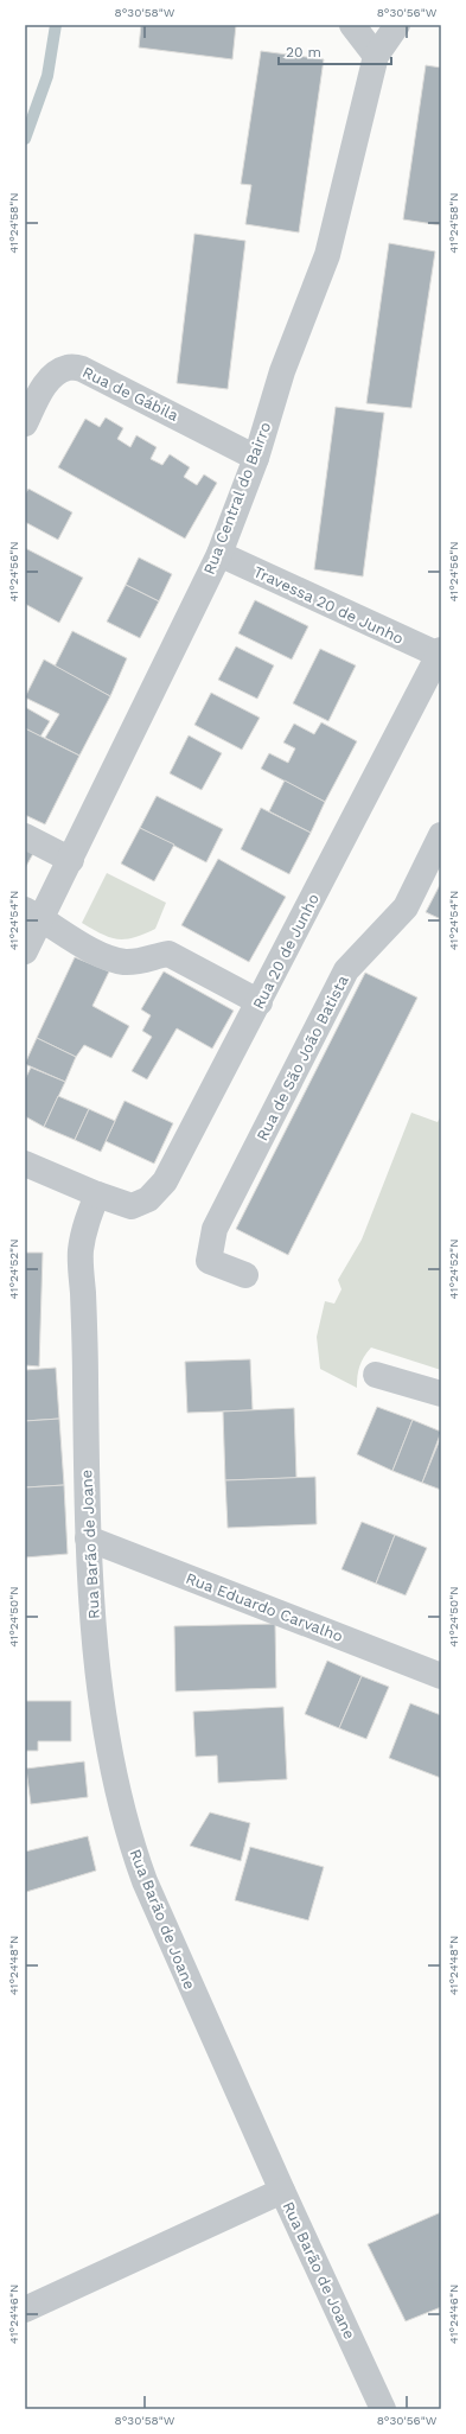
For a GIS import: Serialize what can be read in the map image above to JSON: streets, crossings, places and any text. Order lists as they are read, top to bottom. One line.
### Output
{"streets":{"street":["Rua de Gábila","Rua Central do Bairro","Travessa 20 de Junho","Rua 20 de Junho","Rua de São João Batista","Rua Barão de Joane","Rua Eduardo Carvalho"]},"crossings":[["Rua de Gábila","Rua Central do Bairro"],["Rua Central do Bairro","Travessa 20 de Junho"],["Travessa 20 de Junho","Rua 20 de Junho"],["Rua 20 de Junho","Rua Barão de Joane"],["Rua Barão de Joane","Rua Eduardo Carvalho"]],"scale_bar":"20 m","coordinates":["8°30'58\"W","8°30'56\"W","41°24'58\"N","41°24'56\"N","41°24'54\"N","41°24'52\"N","41°24'50\"N","41°24'48\"N","41°24'46\"N"]}
